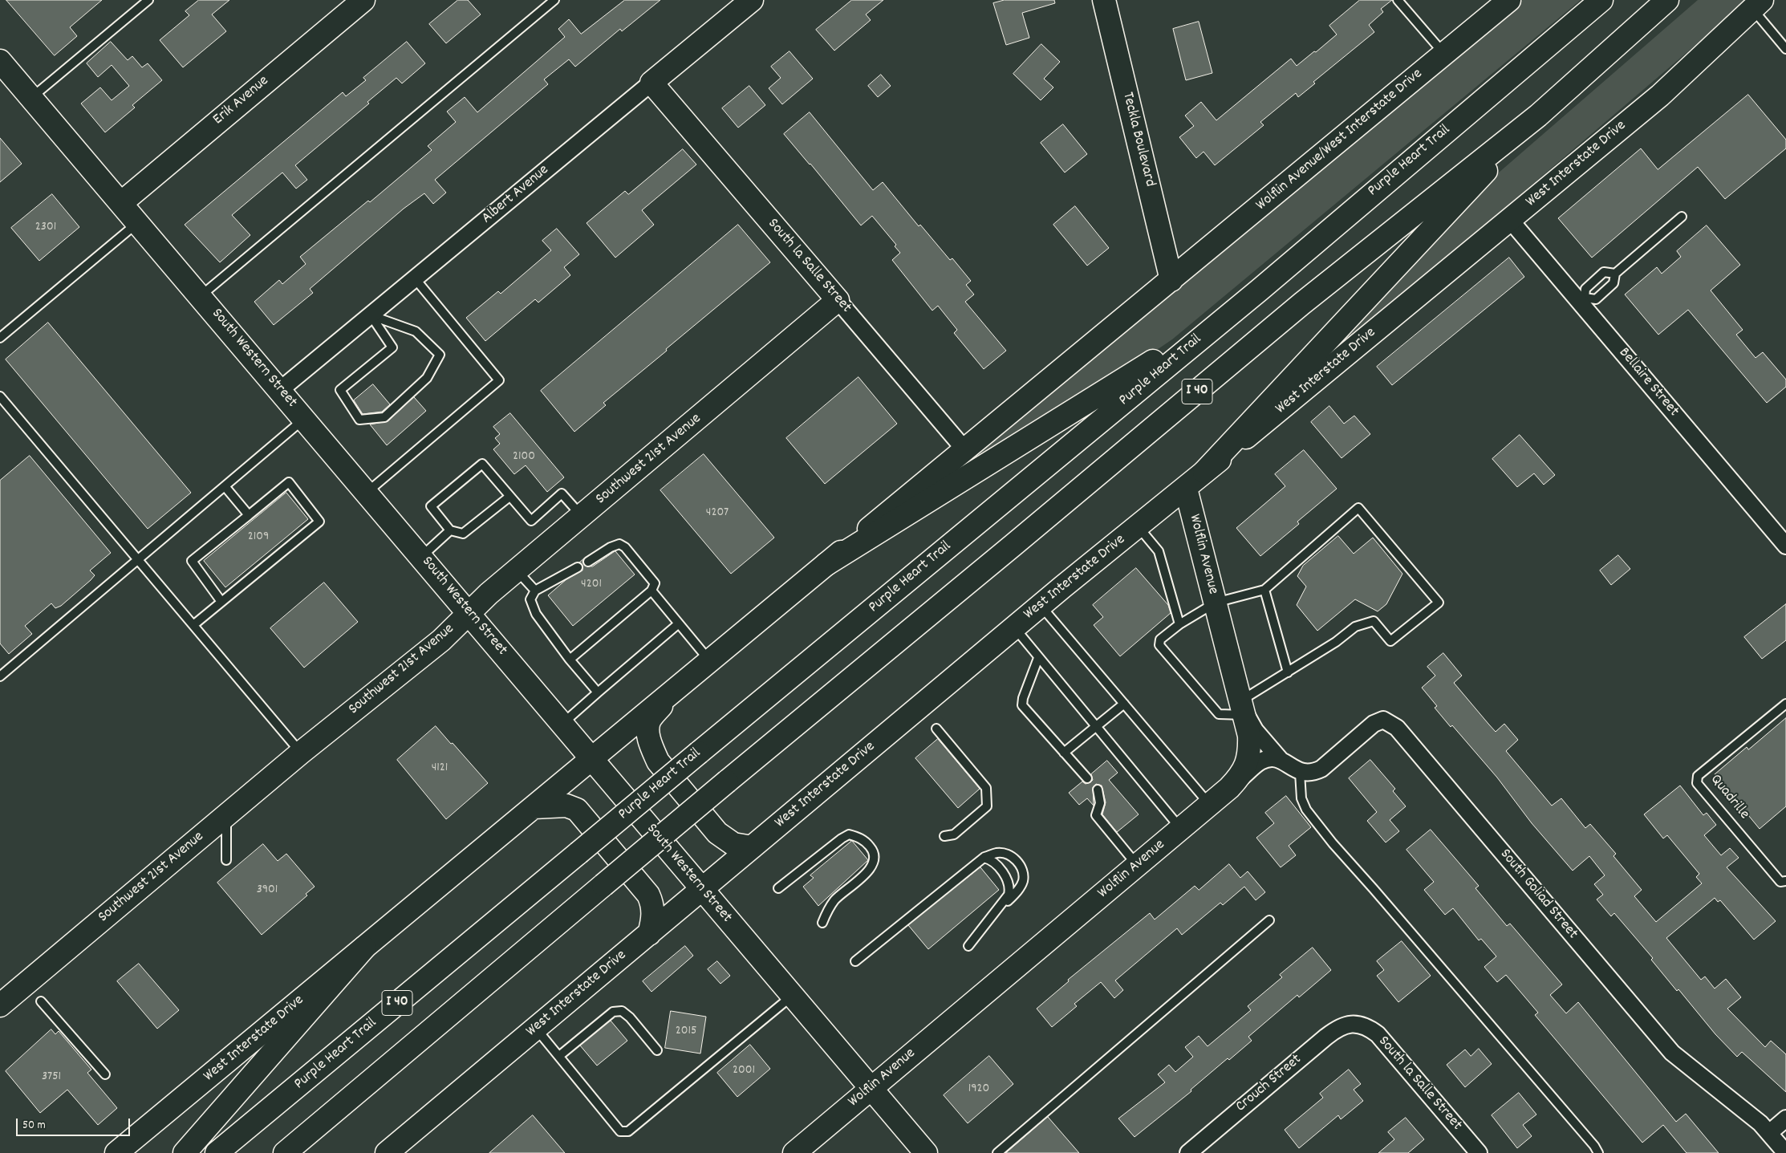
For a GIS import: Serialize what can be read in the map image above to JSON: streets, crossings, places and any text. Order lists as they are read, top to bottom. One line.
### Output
{"streets":{"main road":["Erik Avenue","Teckla Boulevard","Wolflin Avenue/West Interstate Drive","Purple Heart Trail","West Interstate Drive","Albert Avenue","South la Salle Street","South Western Street","I 40","Southwest 21st Avenue","Wolflin Avenue"],"street":["Bellaire Street","South Goliad Street","Crouch Street"],"lane":["Quadrille"]},"crossings":[["Erik Avenue","South Western Street"],["Teckla Boulevard","Wolflin Avenue/West Interstate Drive"],["Teckla Boulevard","West Interstate Drive"],["Wolflin Avenue/West Interstate Drive","West Interstate Drive"],["West Interstate Drive","South la Salle Street"],["West Interstate Drive","South Western Street"],["West Interstate Drive","Bellaire Street"],["West Interstate Drive","Wolflin Avenue"],["Albert Avenue","South la Salle Street"],["Albert Avenue","South Western Street"],["South la Salle Street","Southwest 21st Avenue"],["South la Salle Street","Crouch Street"],["South Western Street","Southwest 21st Avenue"],["South Western Street","Wolflin Avenue"]],"house_numbers":["2301","2100","4207","2109","4201","4121","3901","2015","2001","3751","1920"],"scale_bar":"50 m"}
